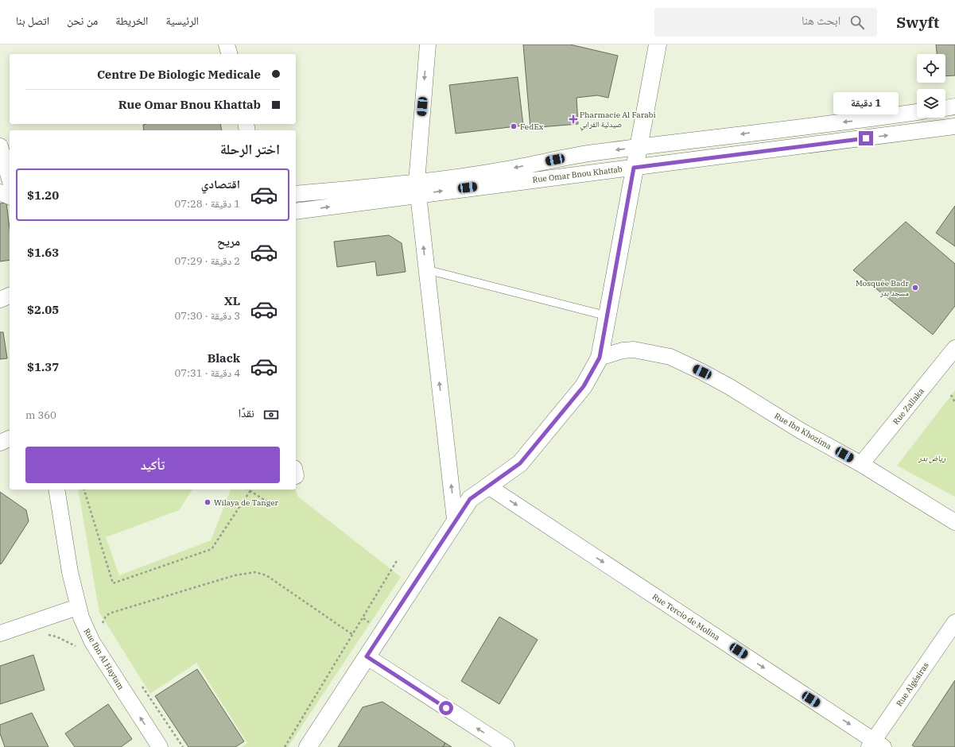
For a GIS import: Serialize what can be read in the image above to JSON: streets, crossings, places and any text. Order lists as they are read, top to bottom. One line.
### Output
{"streets":{"street":["Rue Omar Bnou Khattab","Rue Zallaka","Rue Ibn Khozima","Rue Tercio de Molina","Rue Ibn Al Haytam","Rue Algésiras"]},"crossings":[["Rue Zallaka","Rue Ibn Khozima"],["Rue Tercio de Molina","Rue Algésiras"]],"one_way":["Rue Tercio de Molina","Rue Ibn Al Haytam"],"parks":["رياض بدر"],"places":{"health":["Pharmacie Al Farabi صيدلية الفرابي"],"other":["FedEx","Mosquée Badr مسجد بدر","Wilaya de Tanger"]},"page":{"header":"Swyft","search":"ابحث هنا","nav":["الرئيسية","الخريطة","من نحن","اتصل بنا"],"banner":["Centre De Biologic Medicale","Rue Omar Bnou Khattab"],"bubble":"1 دقيقة","heading":"اختر الرحلة","list":[{"name":"اقتصادي","note":"1 دقيقة · 07:28","value":"$1.20"},{"name":"مريح","note":"2 دقيقة · 07:29","value":"$1.63"},{"name":"XL","note":"3 دقيقة · 07:30","value":"$2.05"},{"name":"Black","note":"4 دقيقة · 07:31","value":"$1.37"}],"pay":["نقدًا","360 m"],"buttons":"تأكيد"}}
